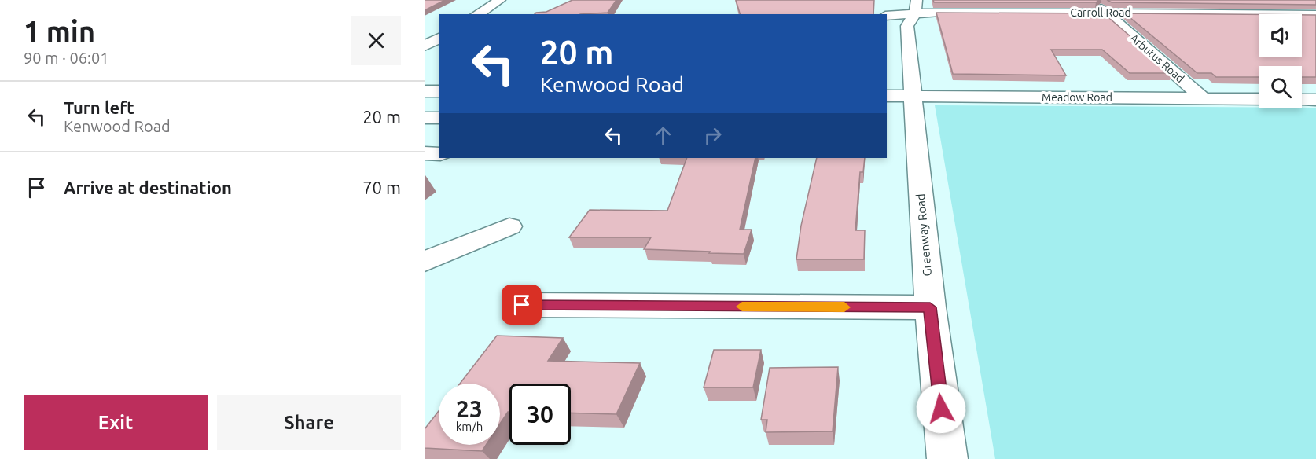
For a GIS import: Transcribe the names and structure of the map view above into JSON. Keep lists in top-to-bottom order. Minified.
{"streets":{"street":["Carroll Road","Arbutus Road","Meadow Road","Greenway Road"]},"crossings":[["Carroll Road","Arbutus Road"],["Carroll Road","Greenway Road"],["Arbutus Road","Meadow Road"],["Meadow Road","Greenway Road"]],"page":{"heading":["1 min","90 m · 06:01"],"turn":["20 m","Kenwood Road"],"list":[{"name":"Turn left","note":"Kenwood Road","value":"20 m"},{"name":"Arrive at destination","value":"70 m"}],"speed":"23 km/h","limit":"30","buttons":["Exit","Share"]}}
